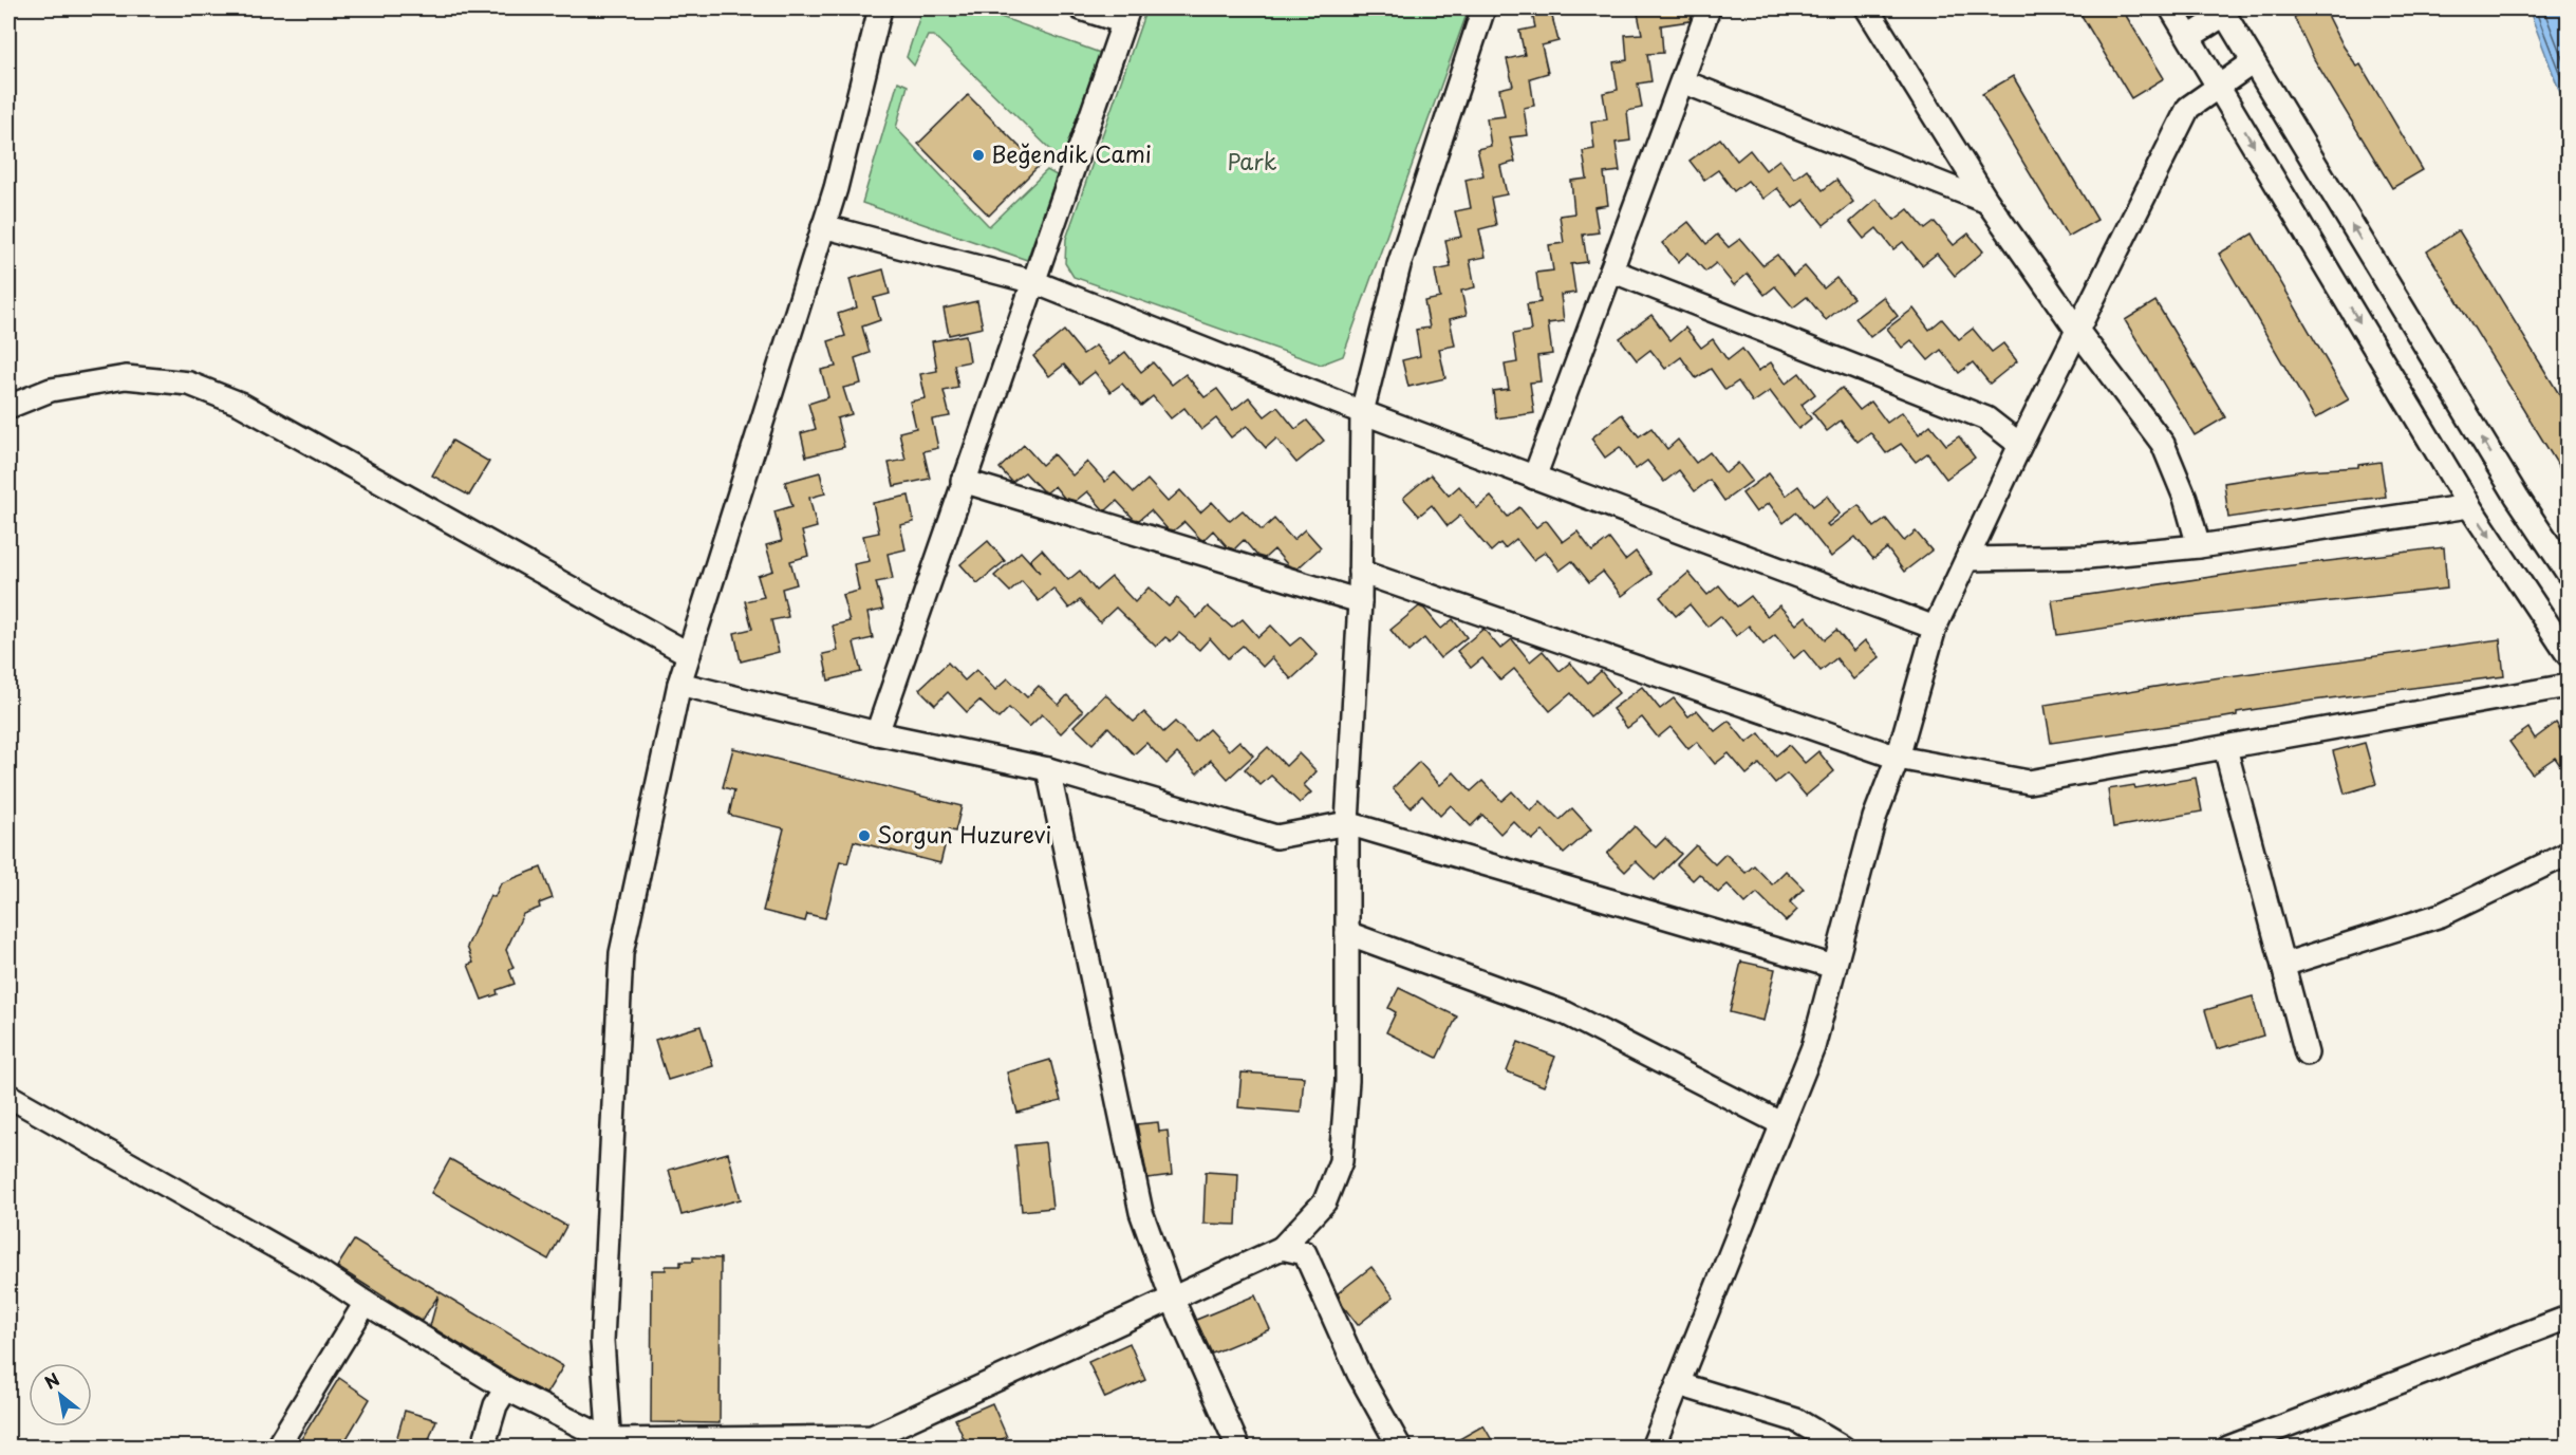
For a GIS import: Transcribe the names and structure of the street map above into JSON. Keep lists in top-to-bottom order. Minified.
{"parks":["Park"],"places":["Beğendik Cami","Sorgun Huzurevi"],"north":"top left"}
